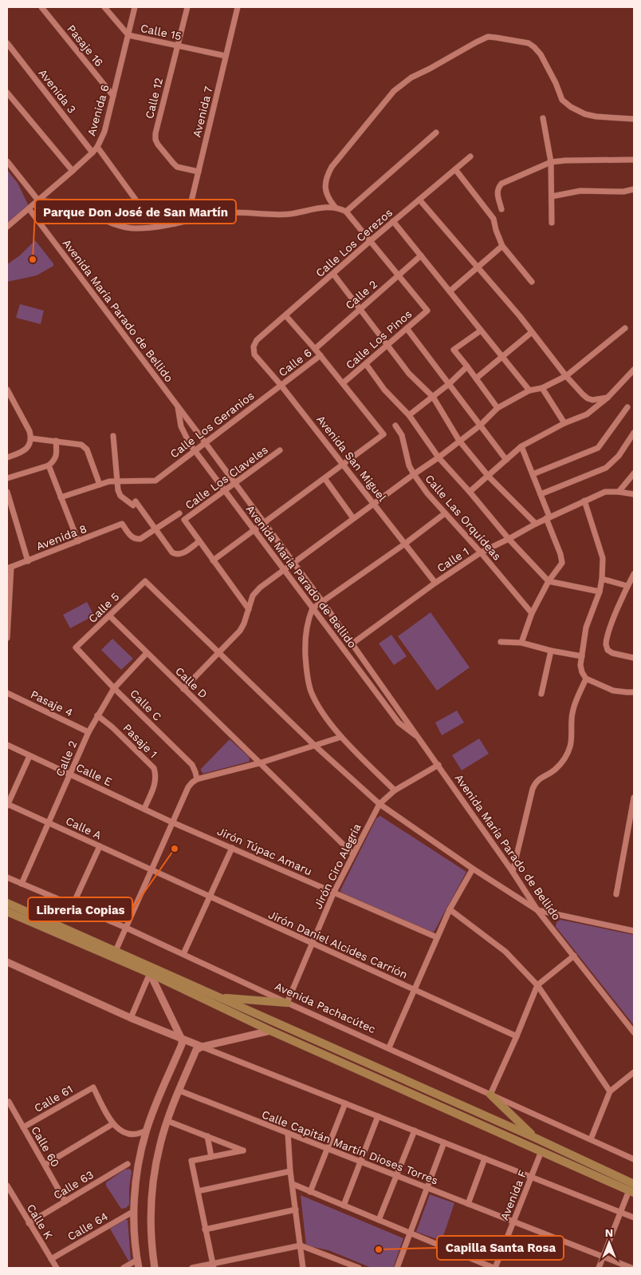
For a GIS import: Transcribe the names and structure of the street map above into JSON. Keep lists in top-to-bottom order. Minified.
{"streets":{"street":["Calle 15","Pasaje 16","Avenida 3","Calle 12","Avenida 6","Avenida 7","Calle Los Cerezos","Calle 2","Avenida María Parado de Bellido","Calle Los Pinos","Calle 6","Calle Los Geranios","Avenida San Miguel","Calle Los Claveles","Calle Las Orquídeas","Avenida 8","Calle 1","Calle 5","Calle D","Pasaje 4","Calle C","Pasaje 1","Calle E","Calle A","Jirón Túpac Amaru","Jirón Ciro Alegría","Jirón Daniel Alcides Carrión","Avenida Pachacútec","Calle 61","Calle 60","Calle Capitán Martín Dioses Torres","Calle 63","Avenida F","Calle K","Calle 64"]},"crossings":[["Calle 15","Calle 12"],["Calle 15","Avenida 6"],["Calle 15","Avenida 7"],["Pasaje 16","Avenida 6"],["Avenida 3","Avenida 6"],["Calle 12","Avenida 7"],["Avenida 6","Avenida María Parado de Bellido"],["Calle Los Cerezos","Avenida San Miguel"],["Calle 2","Calle Los Pinos"],["Calle 2","Calle D"],["Calle 2","Pasaje 4"],["Calle 2","Calle C"],["Calle 2","Pasaje 1"],["Calle 2","Calle E"],["Calle 2","Calle A"],["Calle 2","Avenida Pachacútec"],["Avenida María Parado de Bellido","Calle Los Geranios"],["Avenida María Parado de Bellido","Calle Los Claveles"],["Avenida María Parado de Bellido","Calle 1"],["Avenida María Parado de Bellido","Jirón Ciro Alegría"],["Calle 6","Calle Los Geranios"],["Calle 6","Avenida San Miguel"],["Calle Los Geranios","Avenida San Miguel"],["Avenida San Miguel","Calle 1"],["Calle Las Orquídeas","Calle 1"],["Calle 5","Calle D"],["Calle 5","Calle C"],["Calle D","Jirón Ciro Alegría"],["Pasaje 1","Calle E"],["Calle E","Jirón Túpac Amaru"],["Calle A","Jirón Daniel Alcides Carrión"],["Jirón Túpac Amaru","Jirón Ciro Alegría"],["Jirón Ciro Alegría","Jirón Daniel Alcides Carrión"],["Jirón Ciro Alegría","Avenida Pachacútec"],["Calle 61","Calle 60"],["Calle 60","Calle 63"],["Calle Capitán Martín Dioses Torres","Avenida F"],["Calle 63","Calle K"],["Calle K","Calle 64"]],"places":["Parque Don José de San Martín","Libreria Copias","Capilla Santa Rosa"],"north":"top"}
